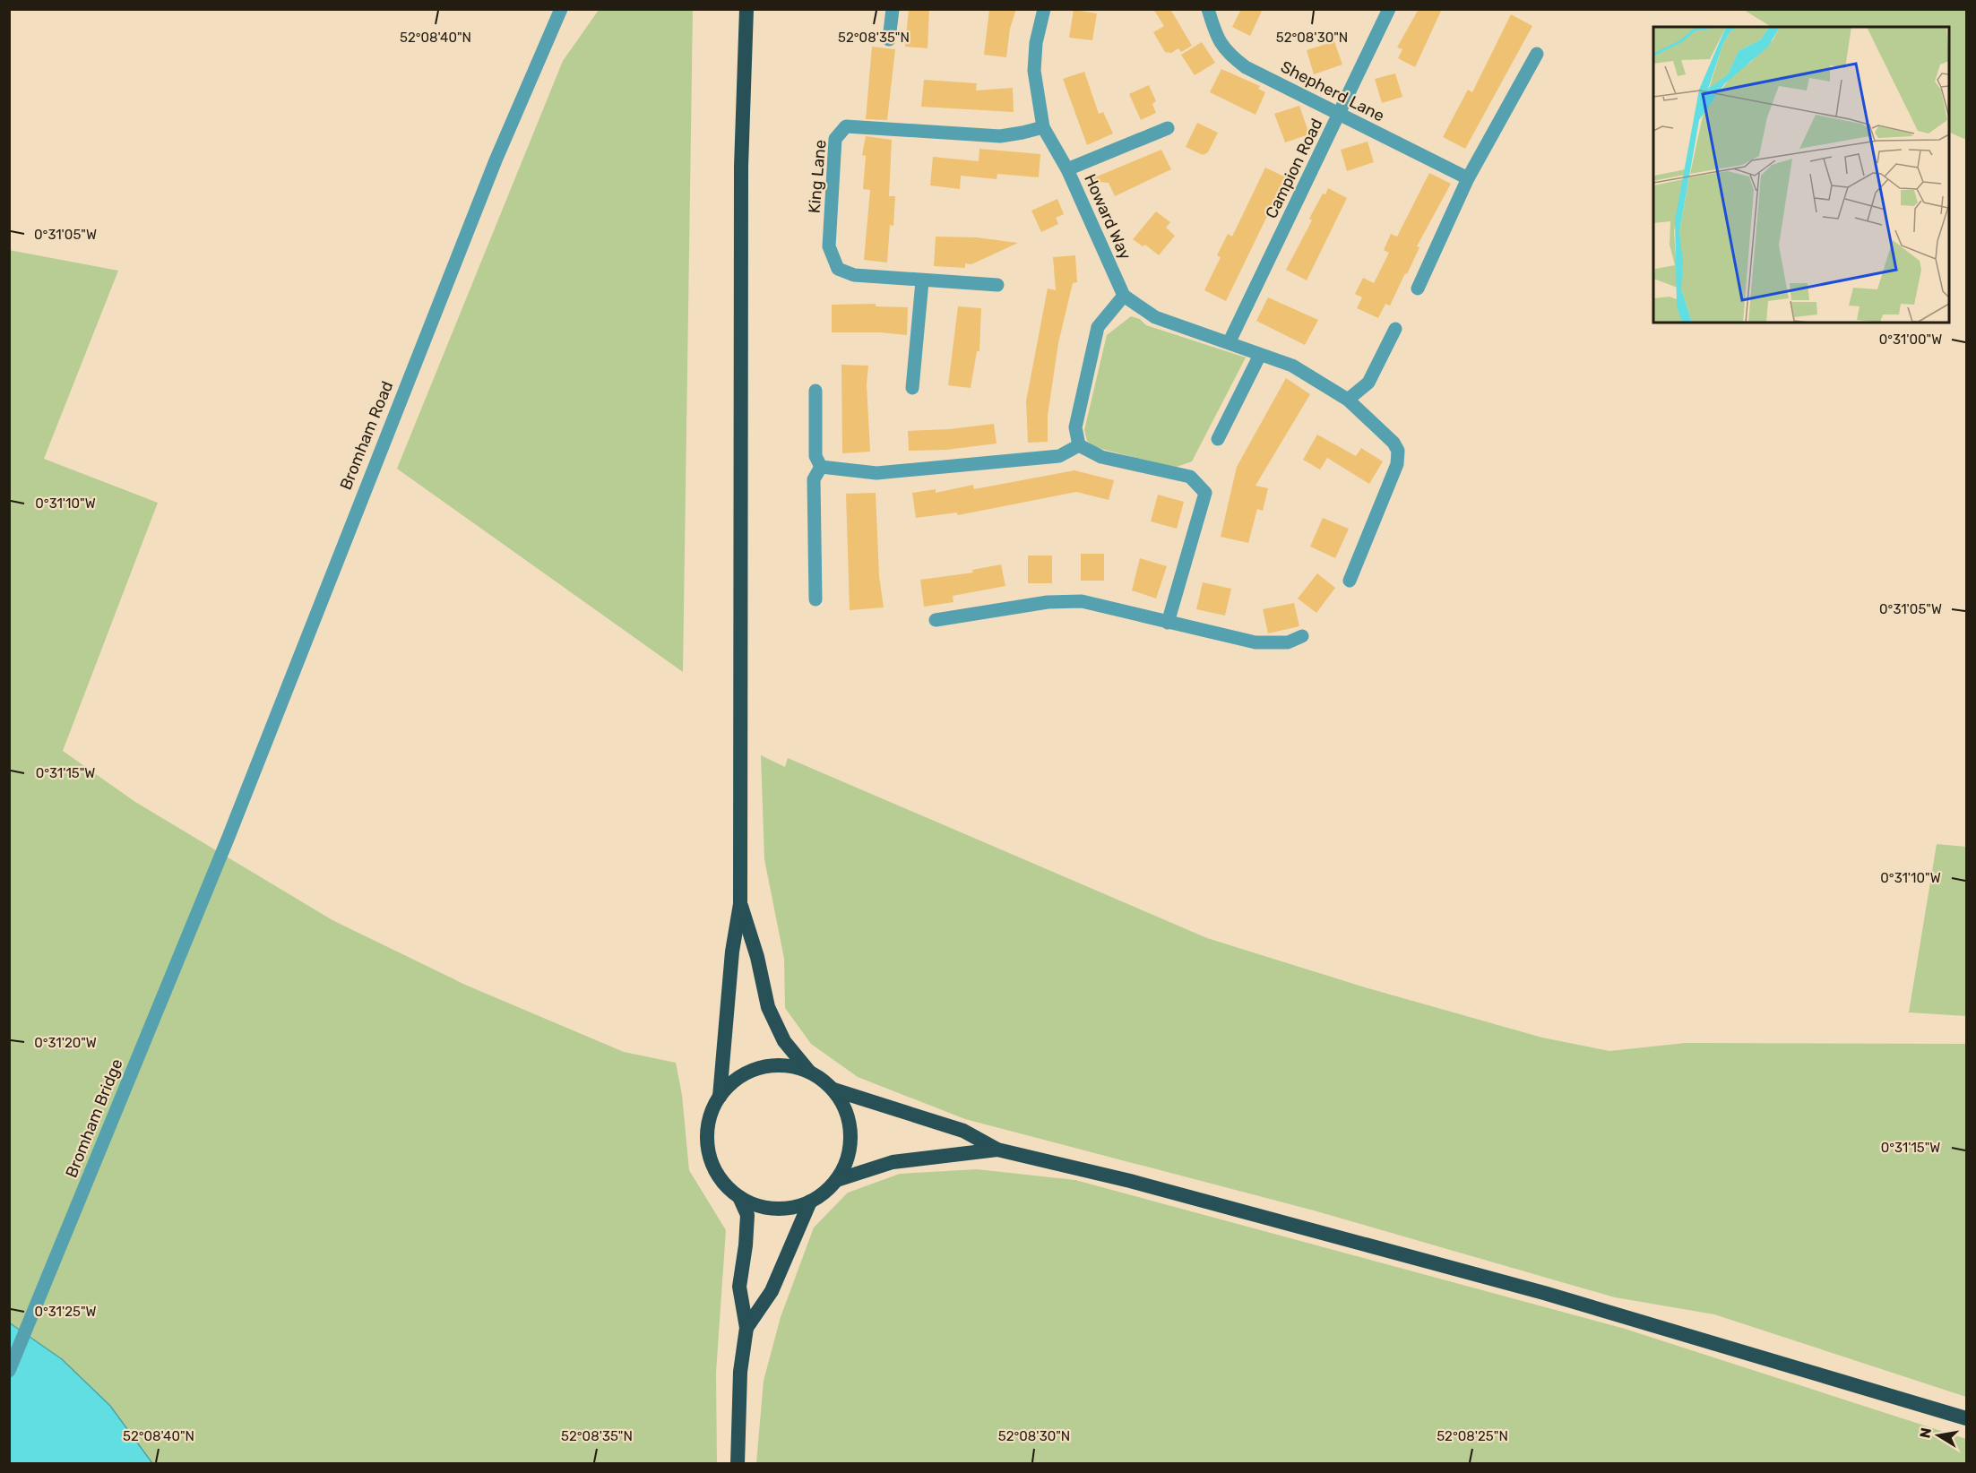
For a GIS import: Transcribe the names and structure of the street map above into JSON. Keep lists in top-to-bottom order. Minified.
{"streets":{"street":["Shepherd Lane","Campion Road","King Lane","Howard Way","Bromham Road","Bromham Bridge"]},"crossings":[["Shepherd Lane","Campion Road"],["King Lane","Howard Way"],["Bromham Road","Bromham Bridge"]],"north":"left","coordinates":["52°08'40\"N","52°08'35\"N","52°08'30\"N","0°31'05\"W","0°31'00\"W","0°31'10\"W","0°31'15\"W","0°31'20\"W","0°31'25\"W","52°08'25\"N"]}
